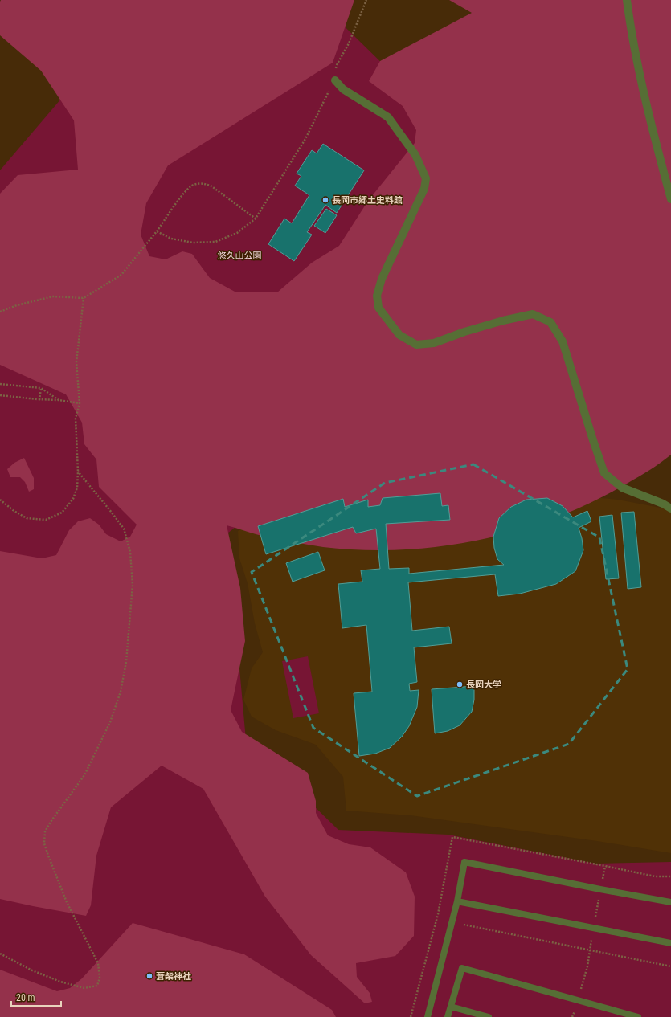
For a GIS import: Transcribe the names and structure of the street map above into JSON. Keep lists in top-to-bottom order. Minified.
{"parks":["悠久山公園"],"places":["長岡市郷土史料館","長岡大学","蒼柴神社"],"scale_bar":"20 m"}
